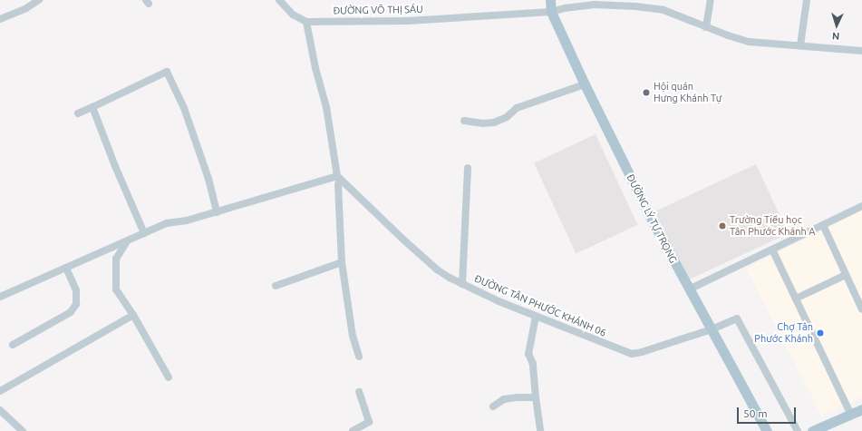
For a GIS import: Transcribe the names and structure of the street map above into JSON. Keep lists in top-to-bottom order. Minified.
{"streets":{"main road":["ĐƯỜNG LÝ TỰ TRỌNG"],"street":["ĐƯỜNG VÕ THỊ SÁU","ĐƯỜNG TÂN PHƯỚC KHÁNH 06"]},"crossings":[["ĐƯỜNG VÕ THỊ SÁU","ĐƯỜNG LÝ TỰ TRỌNG"],["ĐƯỜNG LÝ TỰ TRỌNG","ĐƯỜNG TÂN PHƯỚC KHÁNH 06"]],"places":["Hội quán Hưng Khánh Tự","Trường Tiểu học Tân Phước Khánh A","Chợ Tân Phước Khánh"],"scale_bar":"50 m","north":"bottom"}
